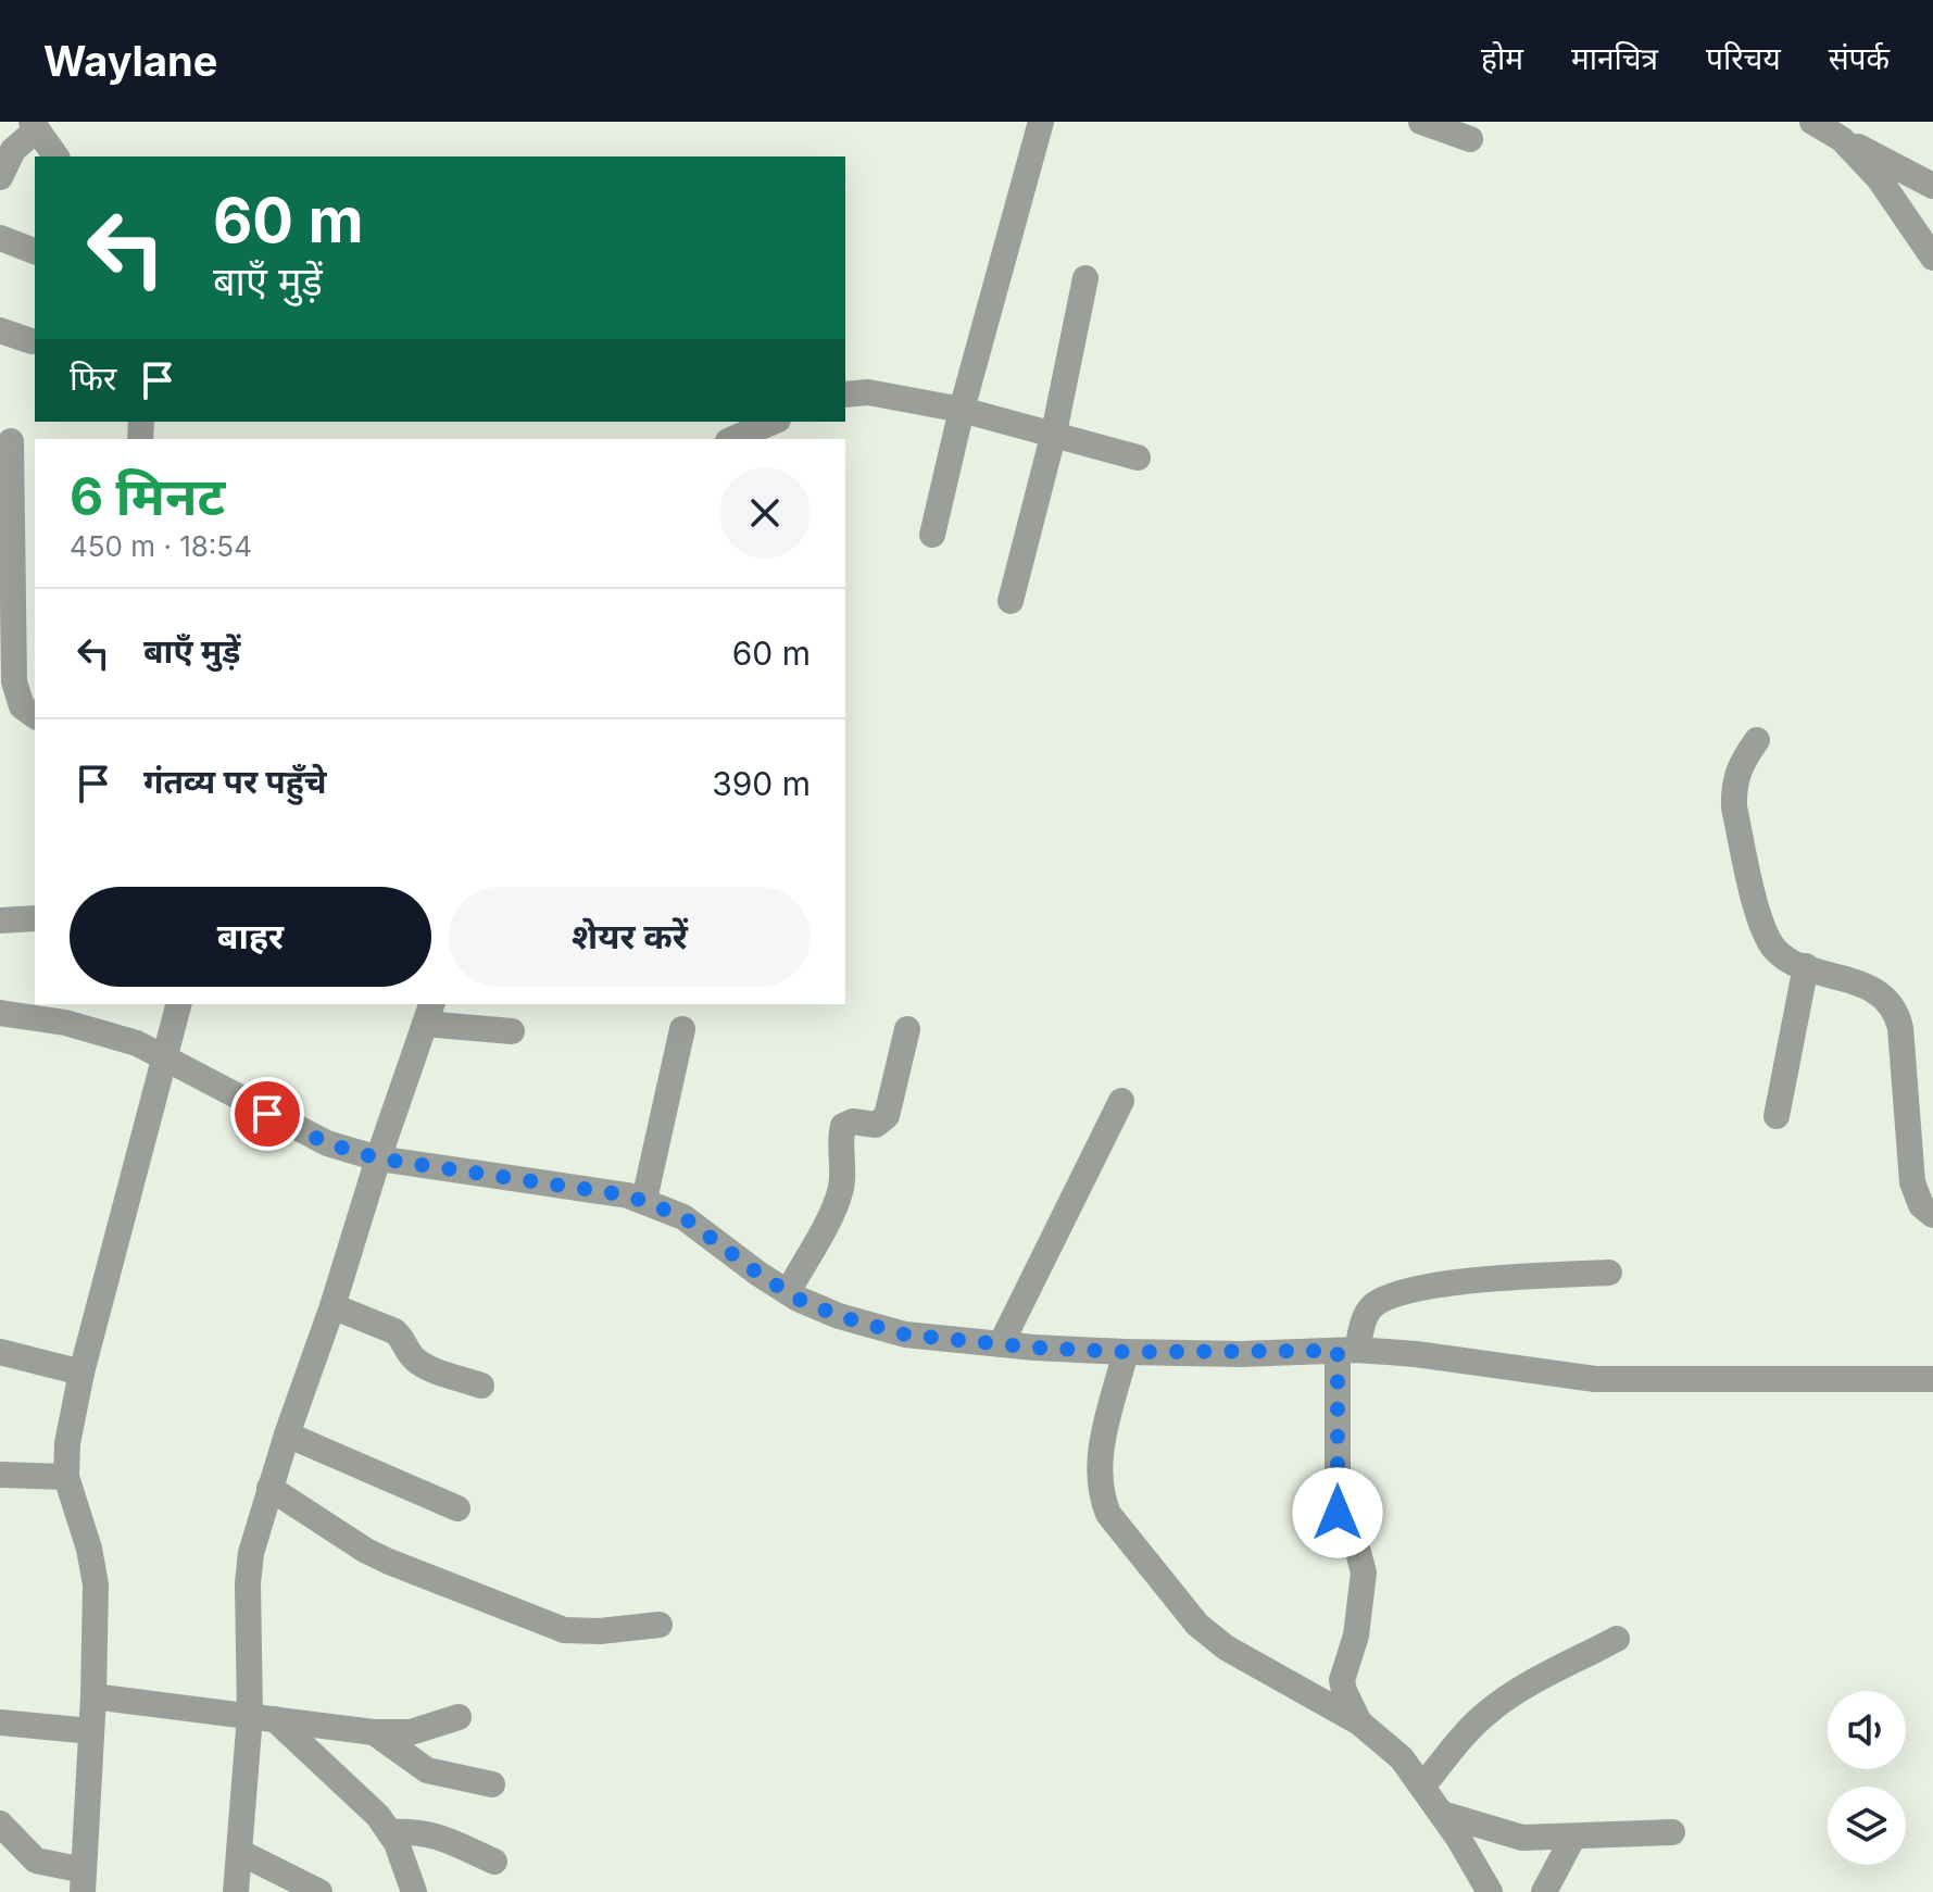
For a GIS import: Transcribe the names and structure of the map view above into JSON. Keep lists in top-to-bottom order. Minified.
{"page":{"header":"Waylane","nav":["होम","मानचित्र","परिचय","संपर्क"],"turn":["60 m","बाएँ मुड़ें"],"then":"फिर","heading":["6 मिनट","450 m · 18:54"],"list":[{"name":"बाएँ मुड़ें","value":"60 m"},{"name":"गंतव्य पर पहुँचे","value":"390 m"}],"buttons":["बाहर","शेयर करें"]}}
